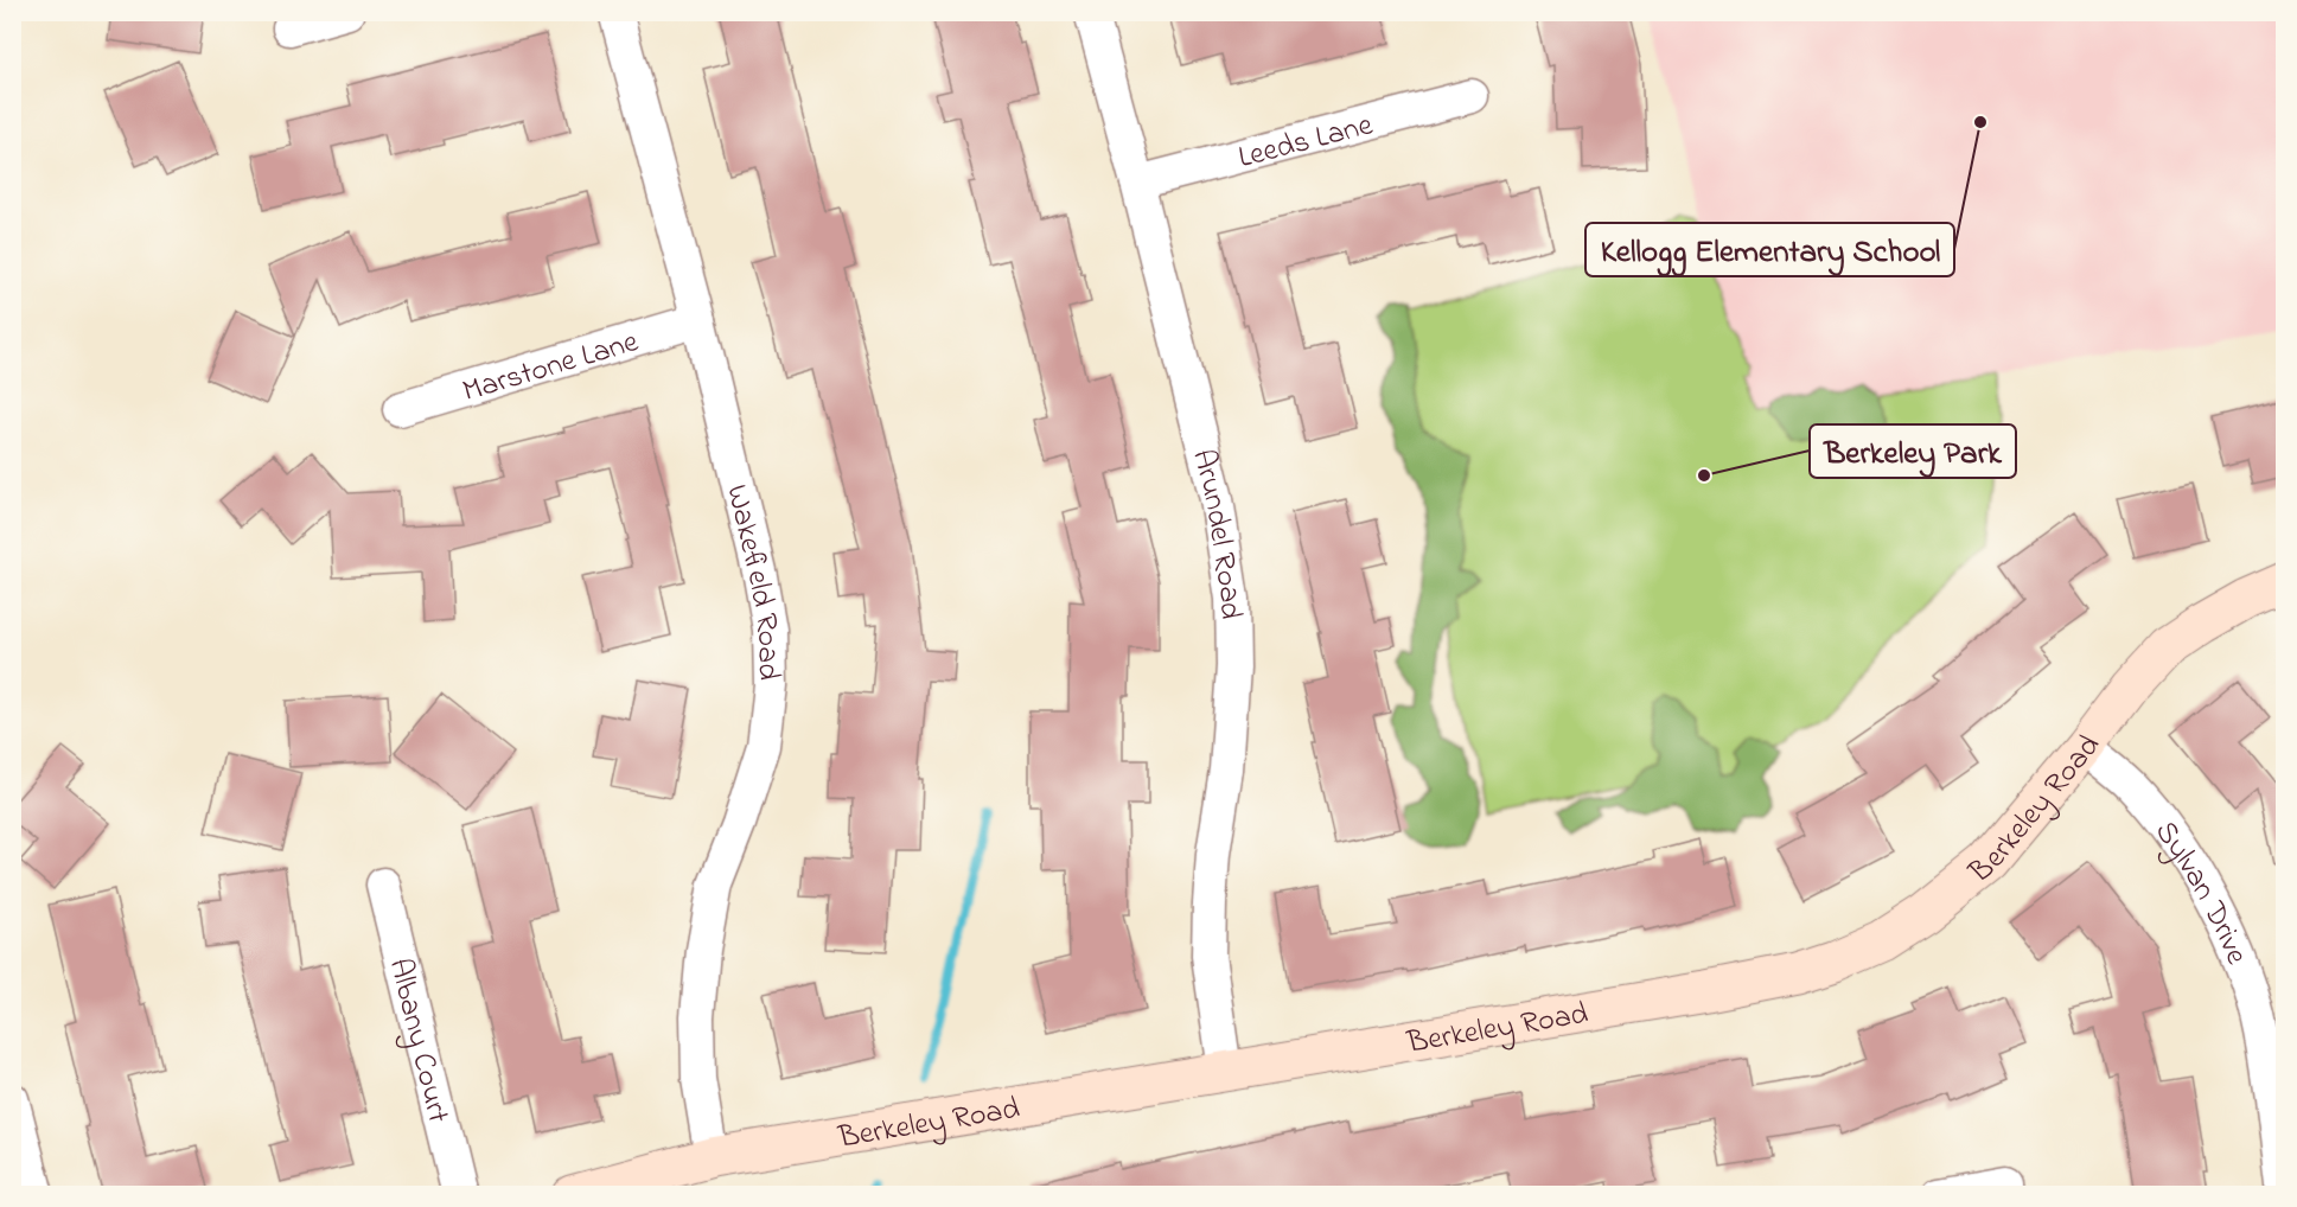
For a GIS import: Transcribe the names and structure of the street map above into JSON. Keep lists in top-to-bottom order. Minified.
{"streets":{"street":["Leeds Lane","Marstone Lane","Arundel Road","Wakefield Road","Berkeley Road","Sylvan Drive","Albany Court"]},"crossings":[["Leeds Lane","Arundel Road"],["Marstone Lane","Wakefield Road"],["Arundel Road","Berkeley Road"],["Wakefield Road","Berkeley Road"],["Berkeley Road","Sylvan Drive"]],"places":["Kellogg Elementary School","Berkeley Park"]}
